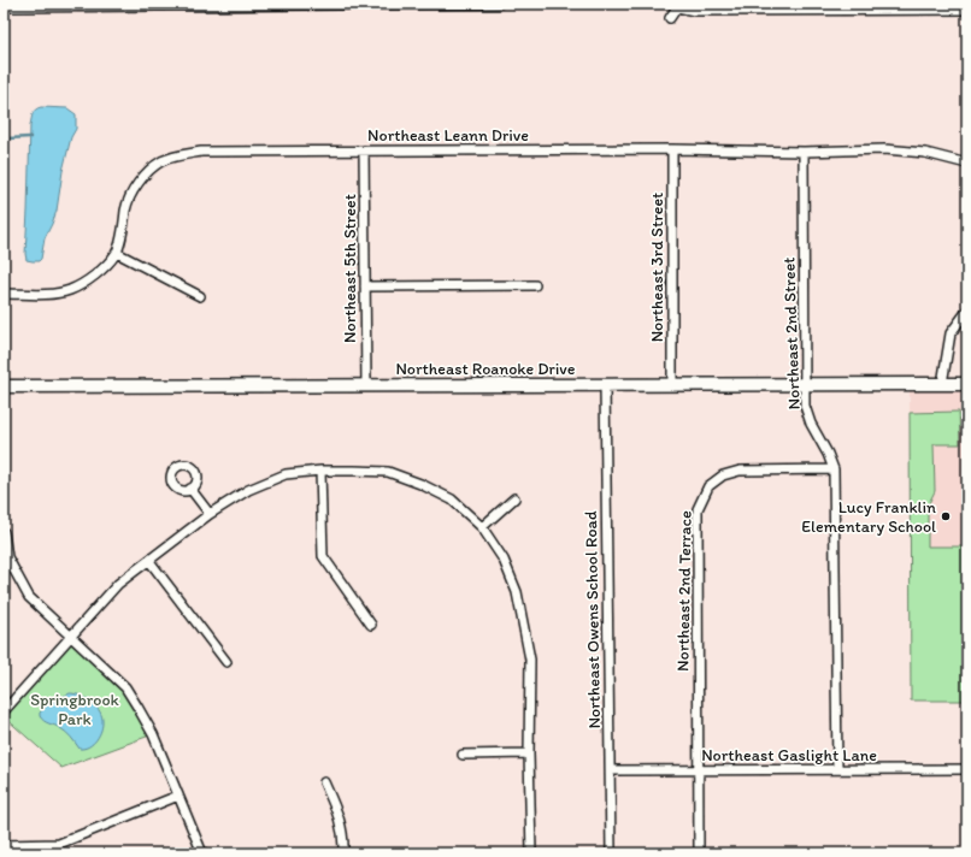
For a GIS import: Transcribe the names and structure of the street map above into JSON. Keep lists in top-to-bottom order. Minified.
{"streets":{"street":["Northeast Leann Drive","Northeast 3rd Street","Northeast 5th Street","Northeast 2nd Street","Northeast Roanoke Drive","Northeast 2nd Terrace","Northeast Owens School Road","Northeast Gaslight Lane"]},"crossings":[["Northeast Leann Drive","Northeast 3rd Street"],["Northeast Leann Drive","Northeast 5th Street"],["Northeast Leann Drive","Northeast 2nd Street"],["Northeast 3rd Street","Northeast Roanoke Drive"],["Northeast 5th Street","Northeast Roanoke Drive"],["Northeast 2nd Street","Northeast Roanoke Drive"],["Northeast 2nd Street","Northeast 2nd Terrace"],["Northeast 2nd Street","Northeast Gaslight Lane"],["Northeast Roanoke Drive","Northeast Owens School Road"],["Northeast 2nd Terrace","Northeast Gaslight Lane"],["Northeast Owens School Road","Northeast Gaslight Lane"]],"parks":["Springbrook Park"],"places":["Lucy Franklin Elementary School"]}
